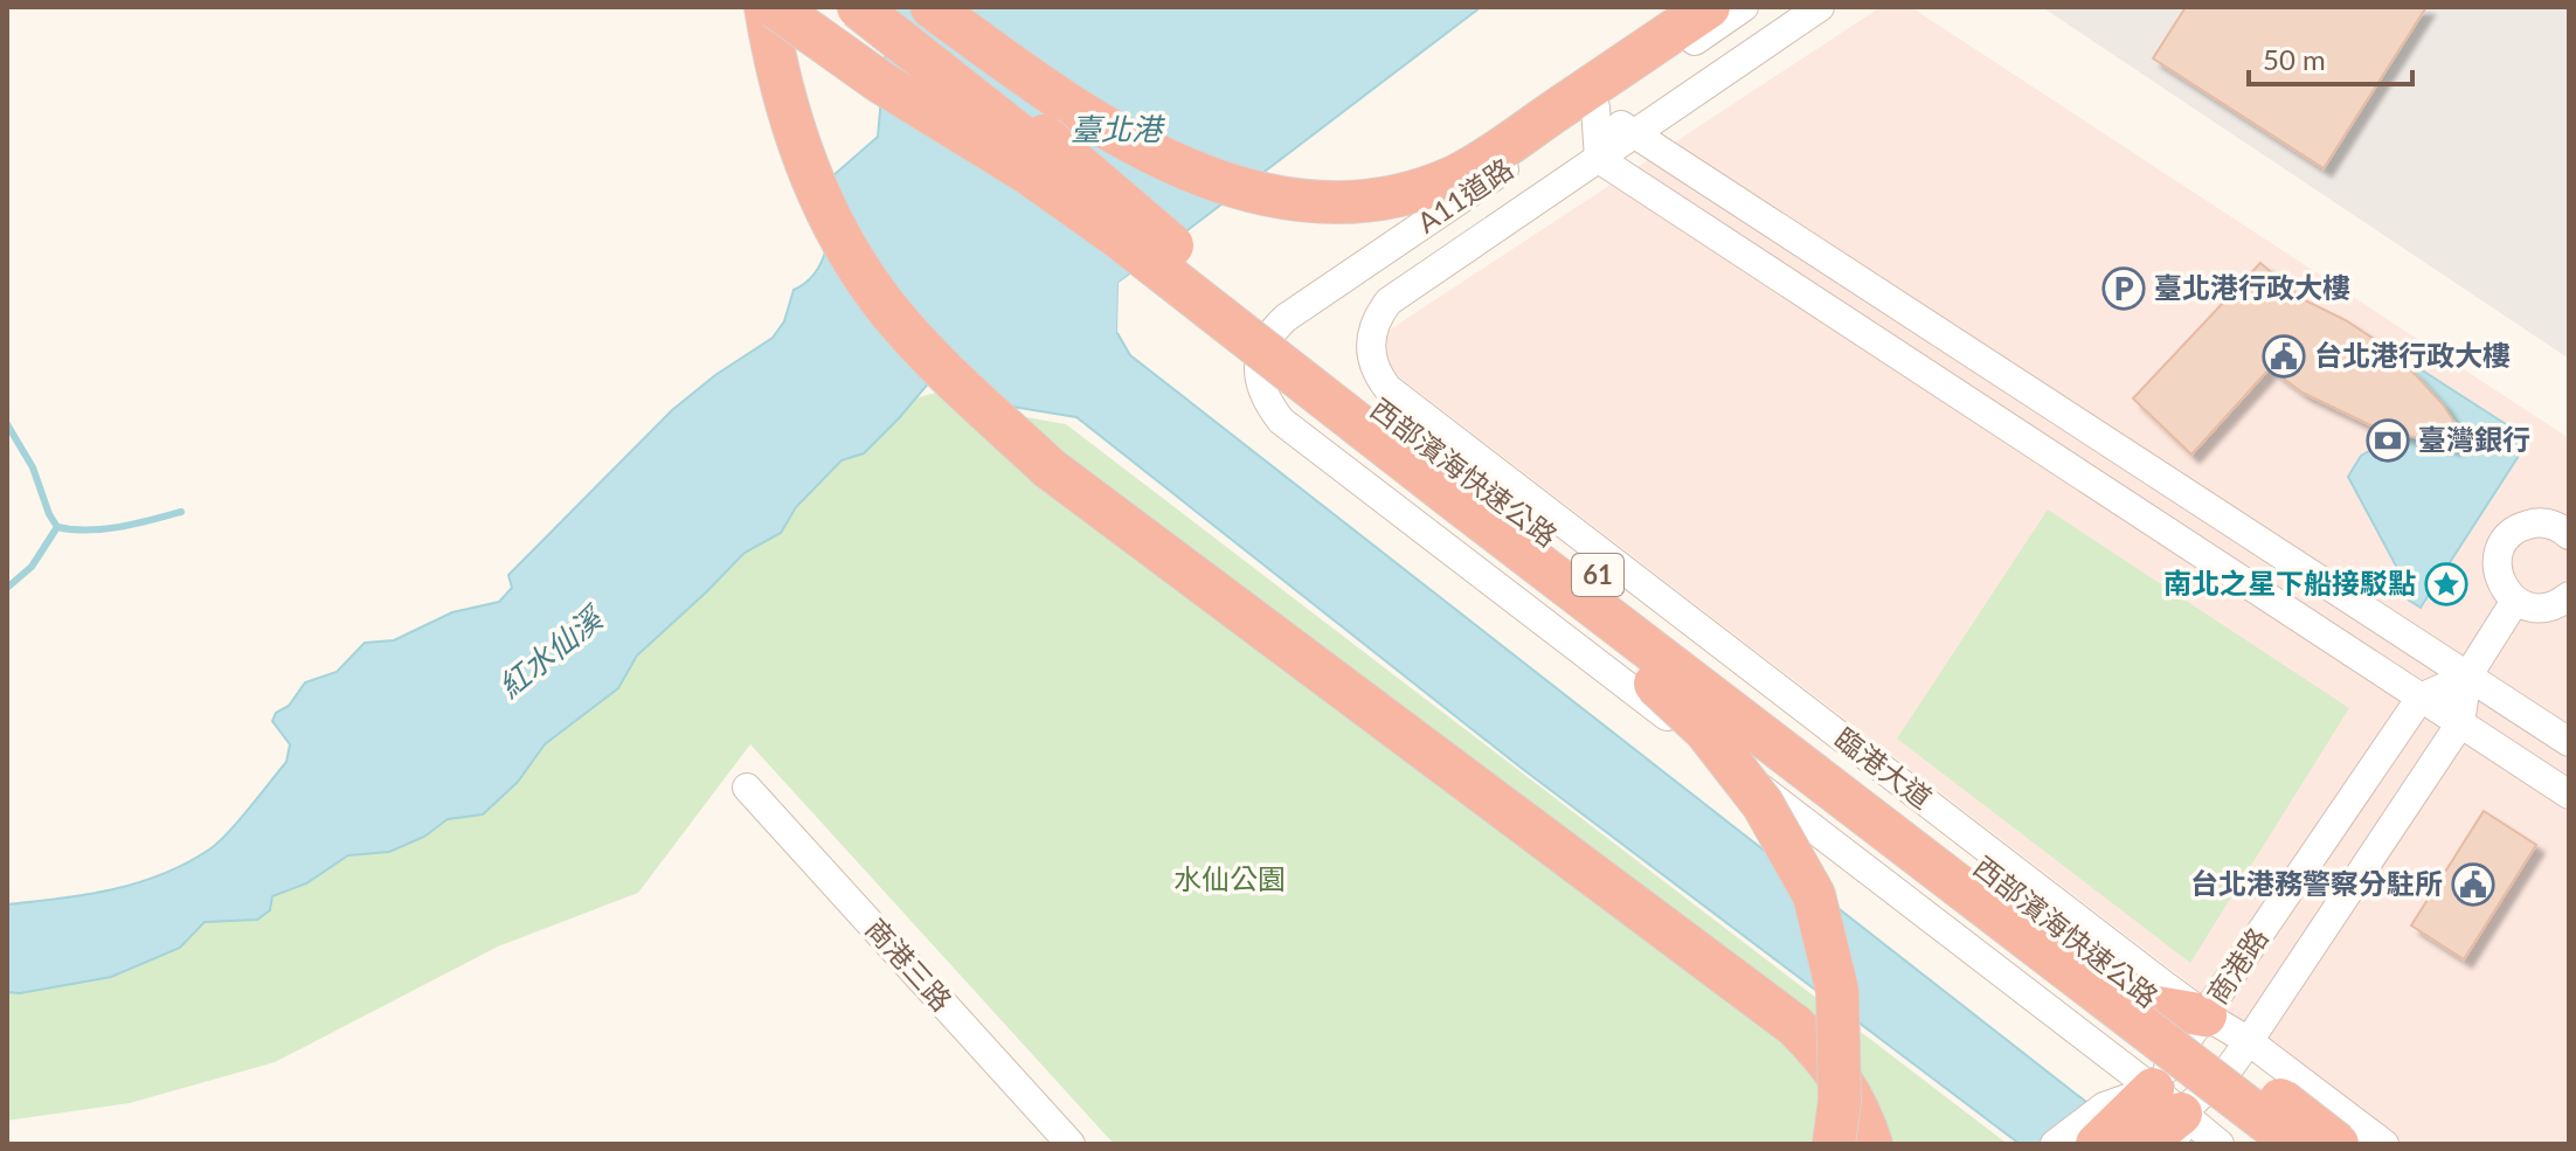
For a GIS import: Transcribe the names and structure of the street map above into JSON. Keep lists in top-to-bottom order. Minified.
{"streets":{"highway":["西部濱海快速公路","61"],"street":["A11道路","臨港大道","商港三路","商港路"]},"crossings":[["A11道路","臨港大道"],["A11道路","商港路"],["臨港大道","商港路"]],"water":["臺北港","紅水仙溪"],"parks":["水仙公園"],"places":{"parking":["臺北港行政大樓"],"public building":["台北港行政大樓","台北港務警察分駐所"],"bank":["臺灣銀行"],"place":["南北之星下船接駁點"]},"scale_bar":"50 m"}
